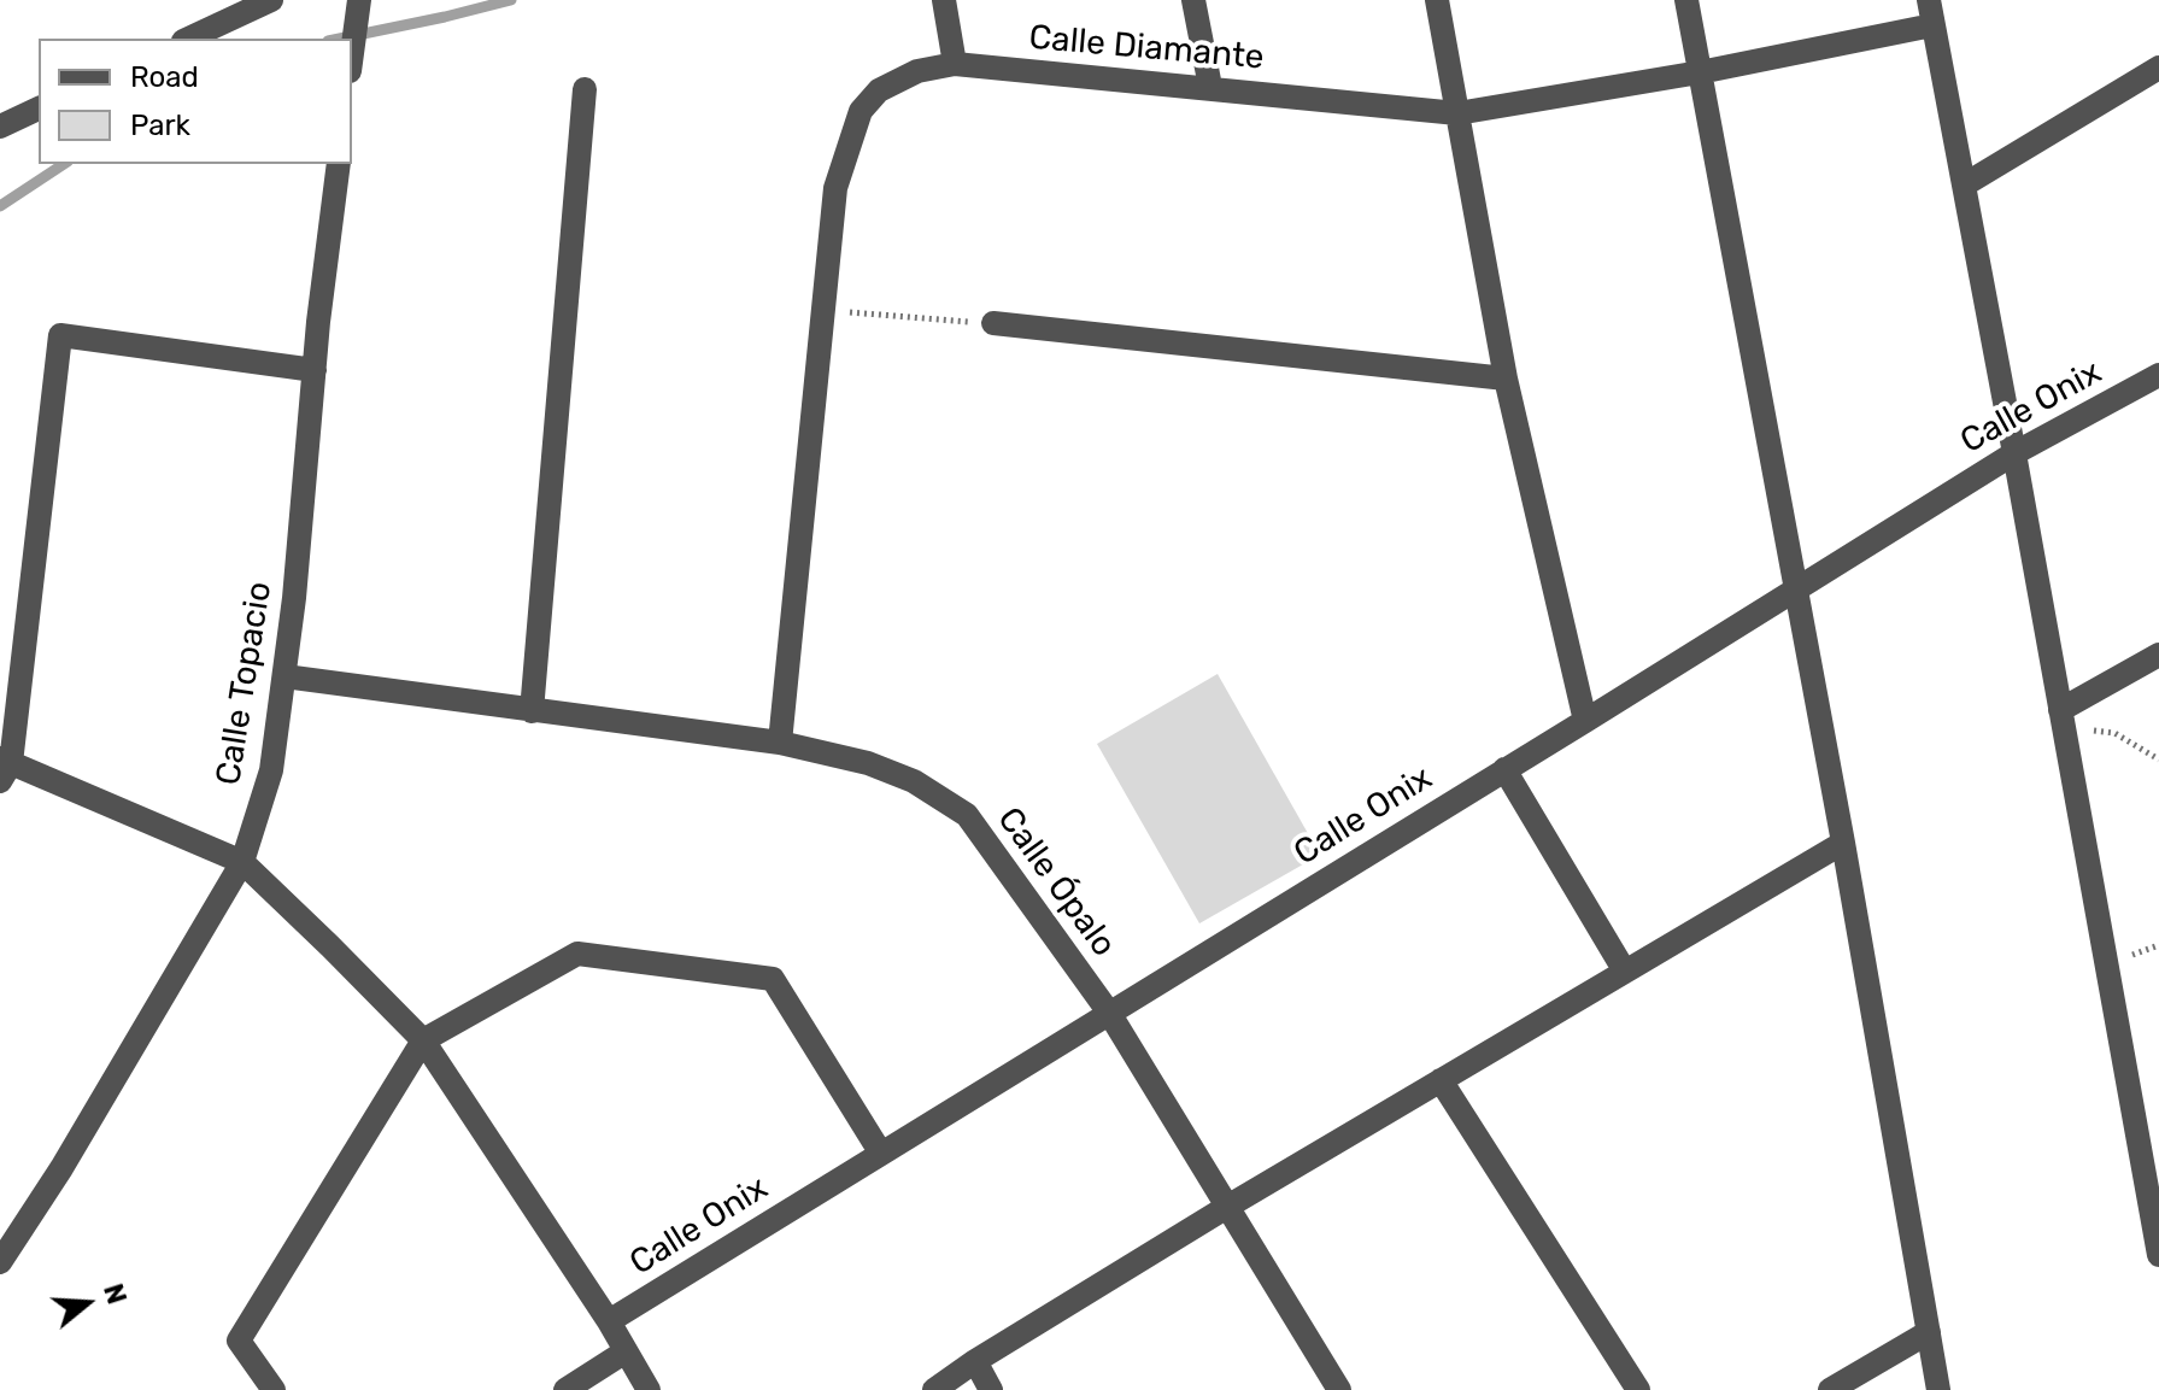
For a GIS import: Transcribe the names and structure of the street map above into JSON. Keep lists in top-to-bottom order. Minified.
{"streets":{"street":["Calle Diamante","Calle Onix","Calle Topacio","Calle Ópalo"]},"crossings":[["Calle Diamante","Calle Ópalo"],["Calle Onix","Calle Ópalo"],["Calle Topacio","Calle Ópalo"]],"legend":["Road","Park"],"north":"right"}
